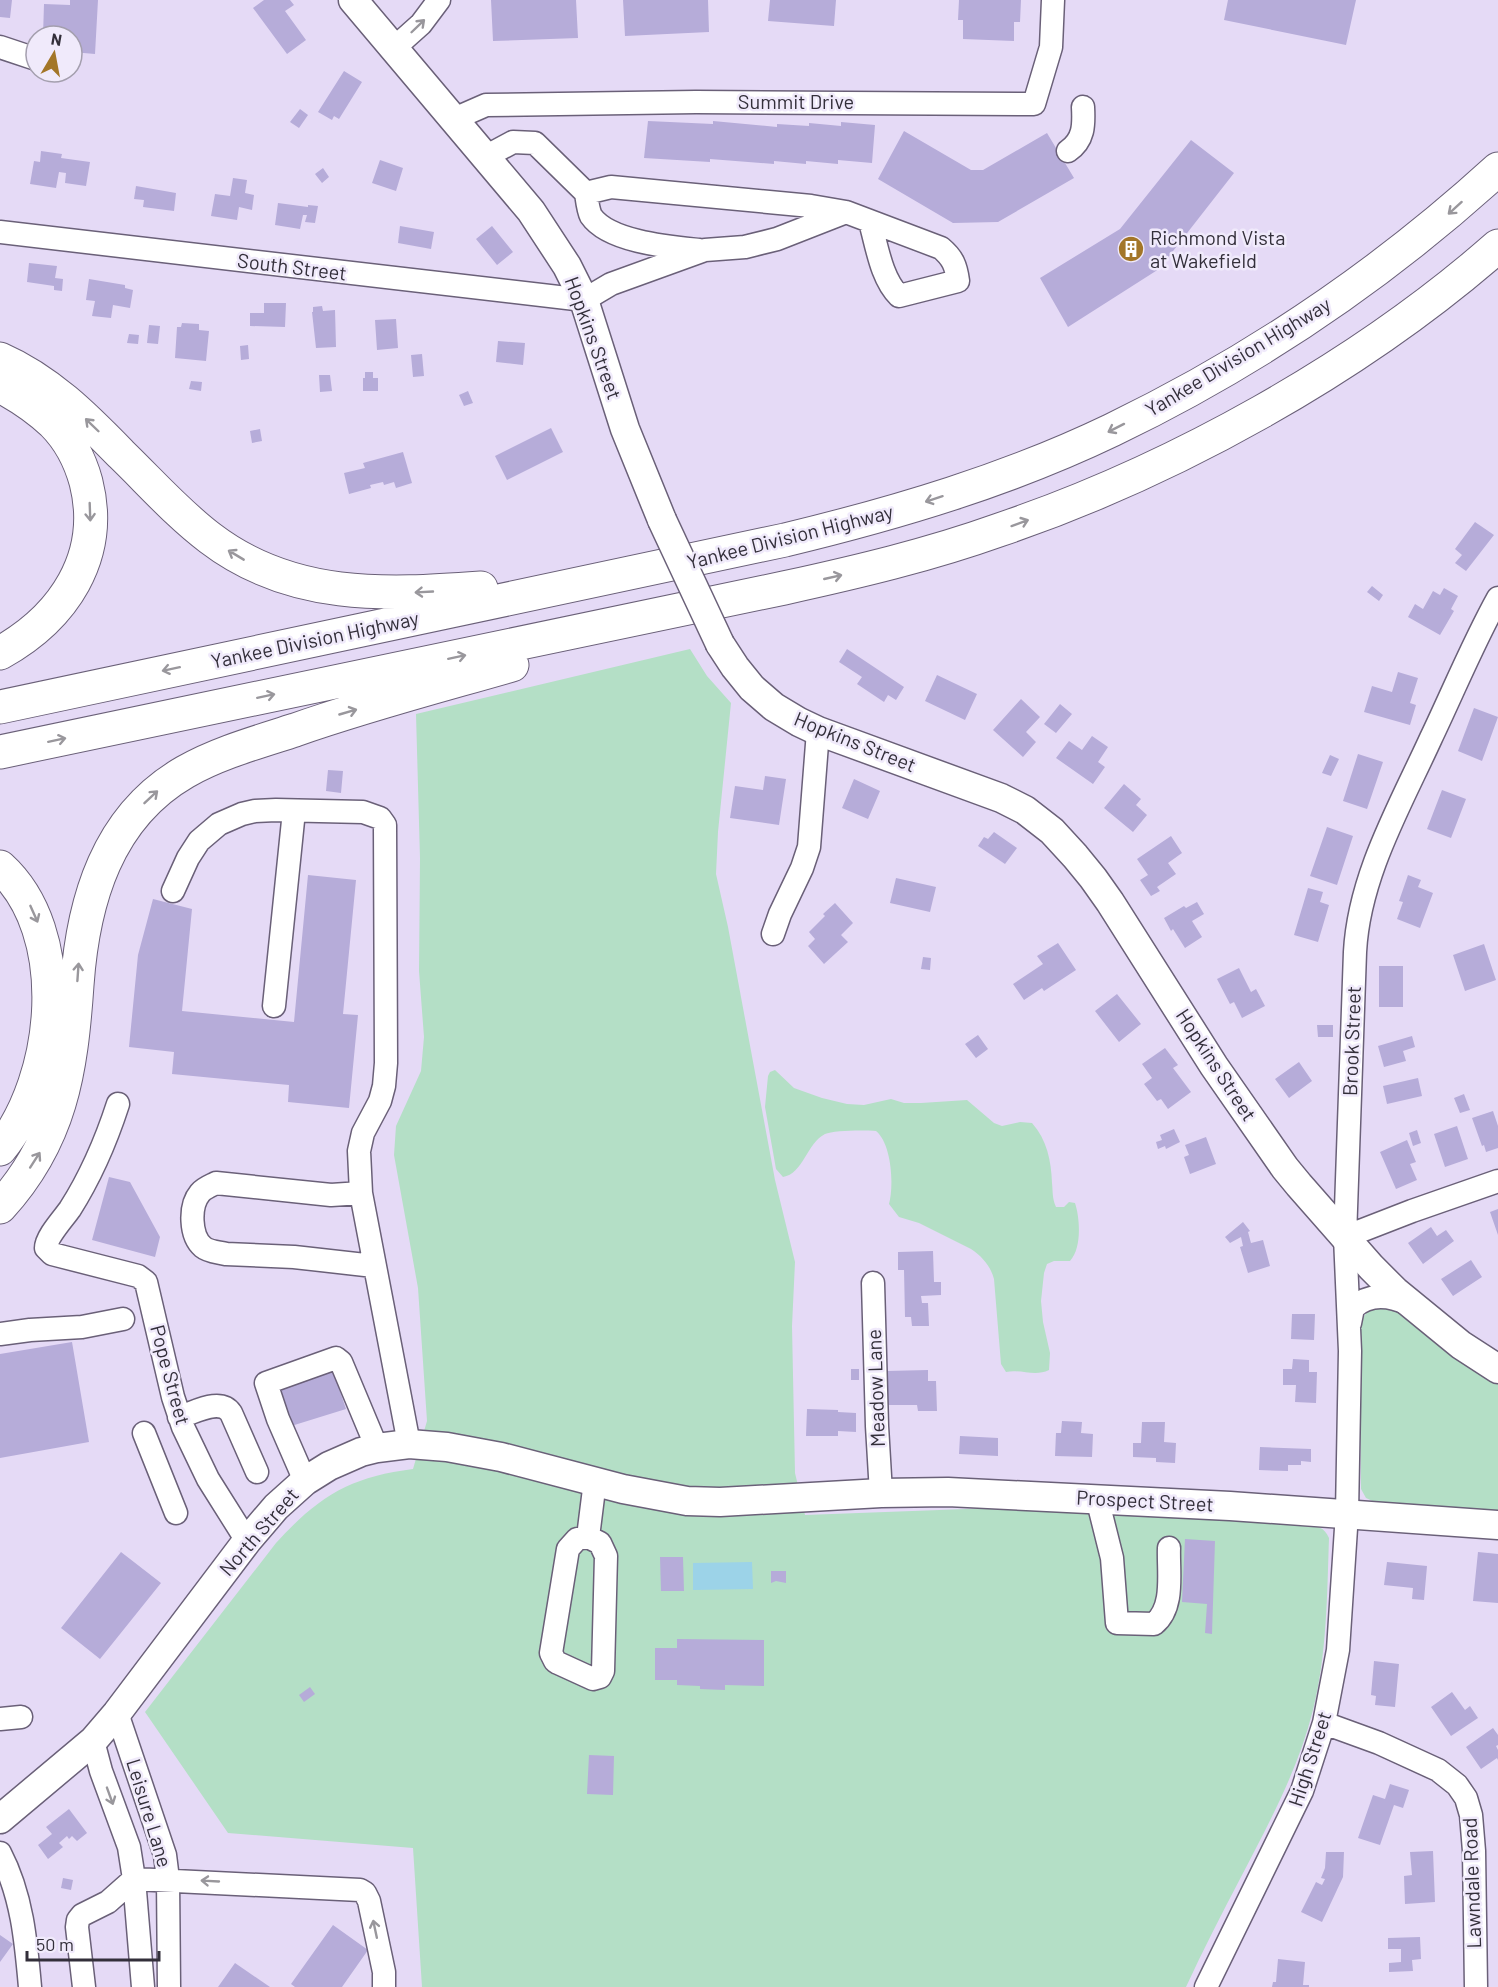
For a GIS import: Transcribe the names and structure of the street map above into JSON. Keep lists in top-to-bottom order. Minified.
{"streets":{"highway":["Yankee Division Highway"],"main road":["Hopkins Street","Prospect Street","North Street"],"street":["Summit Drive","South Street","Brook Street","Pope Street","Meadow Lane","High Street","Leisure Lane","Lawndale Road"]},"crossings":[["Summit Drive","Hopkins Street"],["South Street","Hopkins Street"],["Hopkins Street","Brook Street"],["Brook Street","Prospect Street"],["Brook Street","High Street"],["Pope Street","North Street"],["Meadow Lane","Prospect Street"],["Prospect Street","North Street"],["Prospect Street","High Street"],["North Street","Leisure Lane"],["High Street","Lawndale Road"]],"places":{"building":["Richmond Vista at Wakefield"]},"scale_bar":"50 m","north":"top"}
